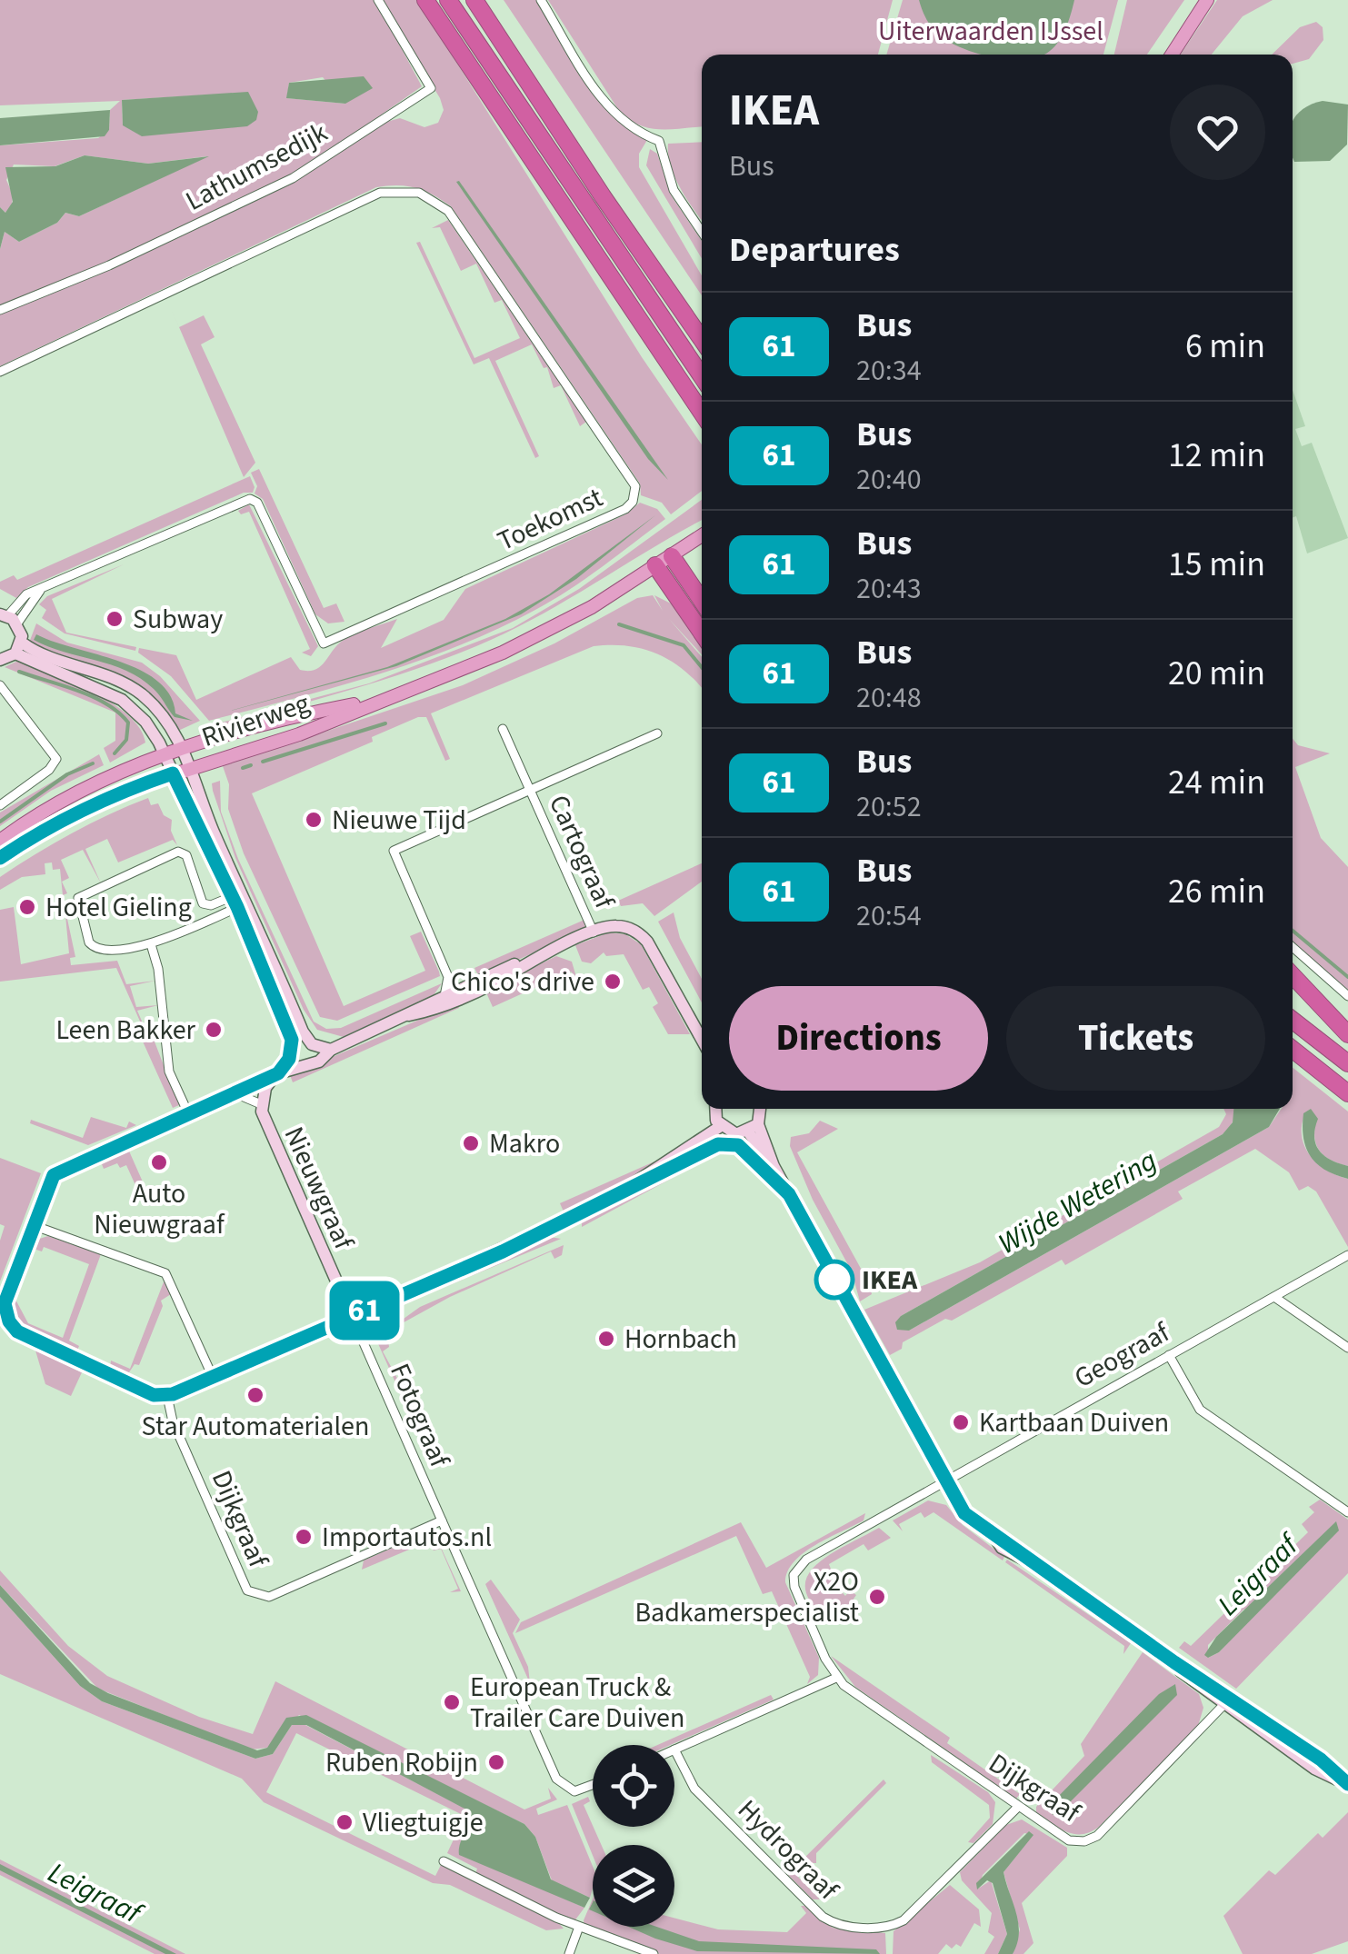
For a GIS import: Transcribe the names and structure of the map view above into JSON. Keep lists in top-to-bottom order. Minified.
{"streets":{"main road":["Rivierweg"],"street":["Lathumsedijk","Toekomst","Cartograaf","Nieuwgraaf","Geograaf","Fotograaf","Dijkgraaf","Hydrograaf"]},"crossings":[["Rivierweg","Nieuwgraaf"],["Nieuwgraaf","Fotograaf"],["Geograaf","Dijkgraaf"],["Fotograaf","Dijkgraaf"],["Dijkgraaf","Hydrograaf"]],"water":["Wijde Wetering","Leigraaf"],"parks":["Uiterwaarden IJssel"],"places":["Subway","Nieuwe Tijd","Hotel Gieling","Chico's drive","Leen Bakker","Makro","Auto Nieuwgraaf","IKEA","Hornbach","Star Automaterialen","Kartbaan Duiven","Importautos.nl","X2O Badkamerspecialist","European Truck & Trailer Care Duiven","Ruben Robijn","Vliegtuigje"],"lines":["bus line 61"],"page":{"on_map":"61","heading":[["IKEA","Bus"],"Departures"],"list":[{"mark":"61","name":"Bus","note":"20:34","value":"6 min"},{"mark":"61","name":"Bus","note":"20:40","value":"12 min"},{"mark":"61","name":"Bus","note":"20:43","value":"15 min"},{"mark":"61","name":"Bus","note":"20:48","value":"20 min"},{"mark":"61","name":"Bus","note":"20:52","value":"24 min"},{"mark":"61","name":"Bus","note":"20:54","value":"26 min"}],"buttons":["Directions","Tickets"]}}
